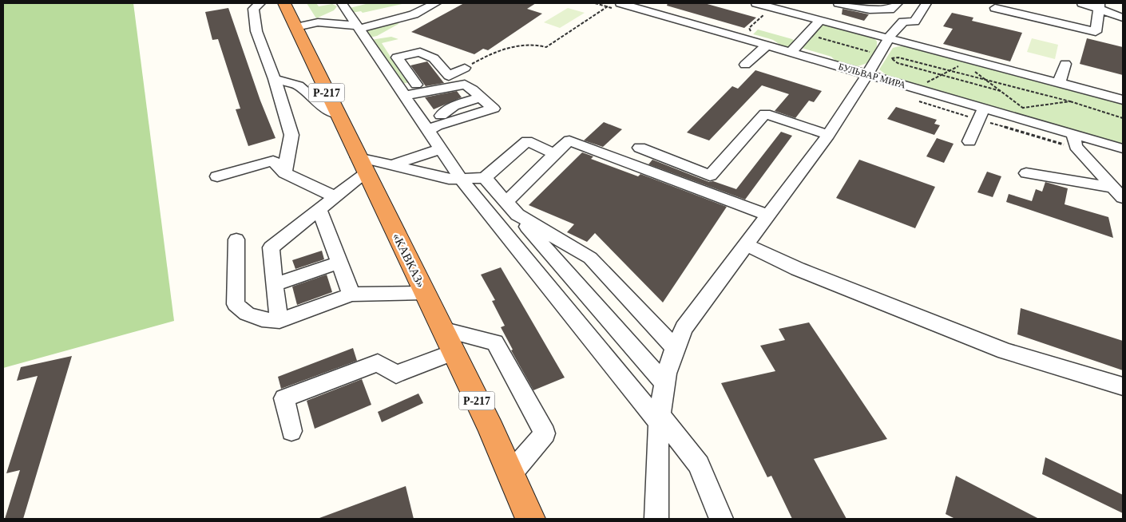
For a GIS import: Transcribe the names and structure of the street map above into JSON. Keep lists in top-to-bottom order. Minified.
{"streets":{"highway":["Р-217","«КАВКАЗ»"],"street":["БУЛЬВАР МИРА"]}}
